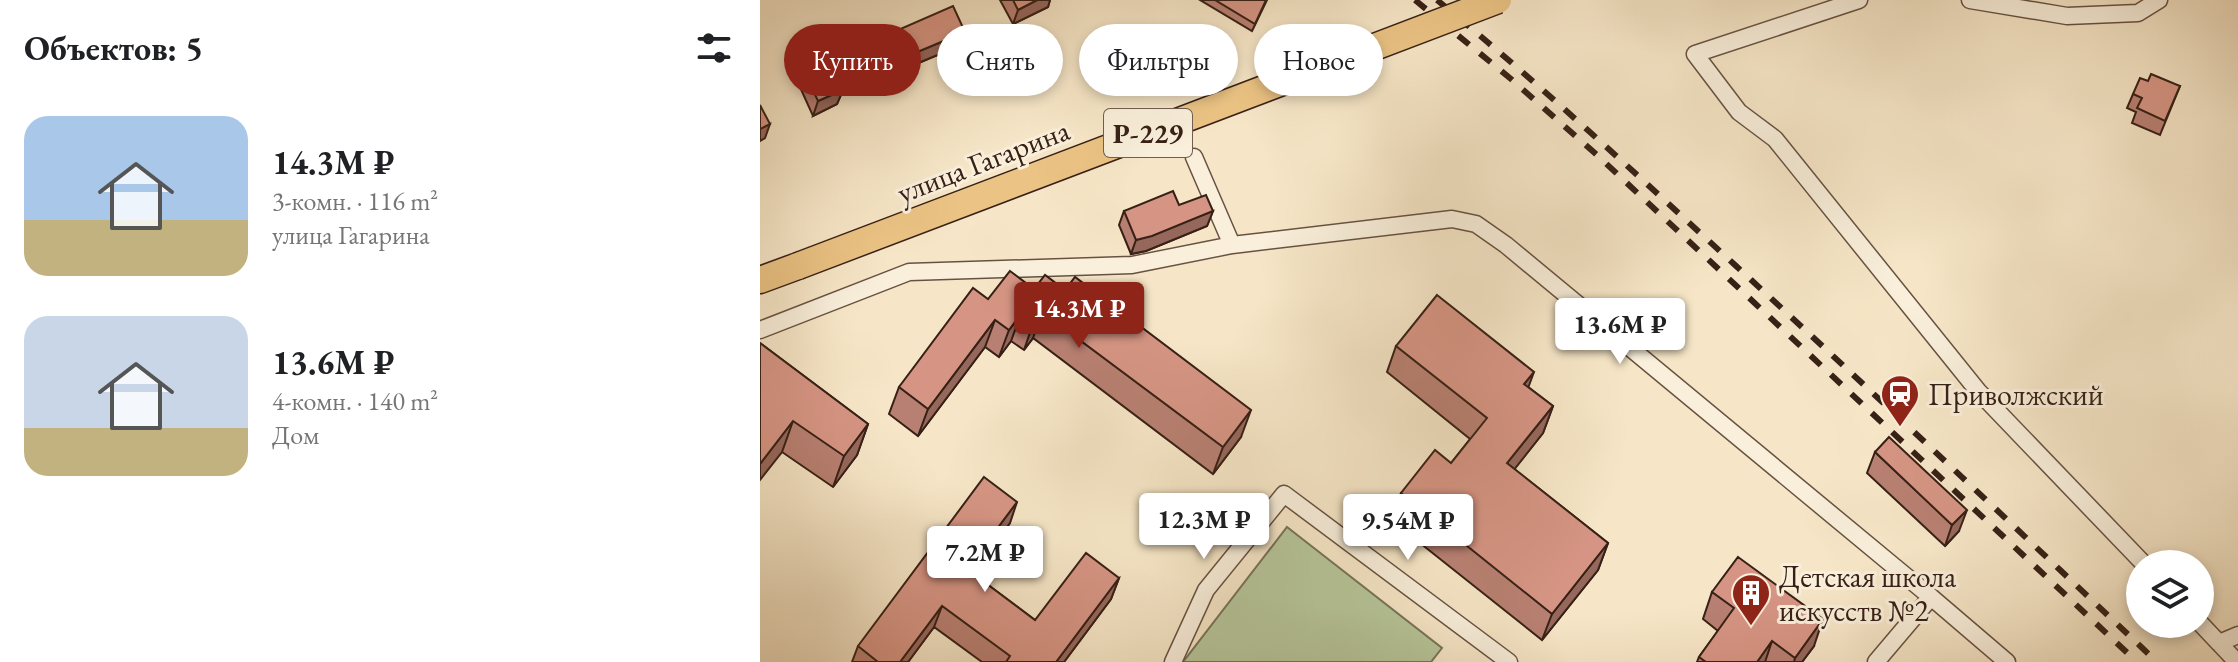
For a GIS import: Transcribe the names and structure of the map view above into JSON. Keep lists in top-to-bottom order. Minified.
{"streets":{"main road":["Р-229","улица Гагарина"]},"places":{"station":["Приволжский"],"building":["Детская школа искусств №2"]},"page":{"heading":"Объектов: 5","chip":["Купить","Снять","Фильтры","Новое"],"list":[{"name":"14.3M ₽","note":"3-комн. · 116 m² · улица Гагарина"},{"name":"13.6M ₽","note":"4-комн. · 140 m² · Дом"}],"price":["14.3M ₽","13.6M ₽","12.3M ₽","9.54M ₽","7.2M ₽"]}}
